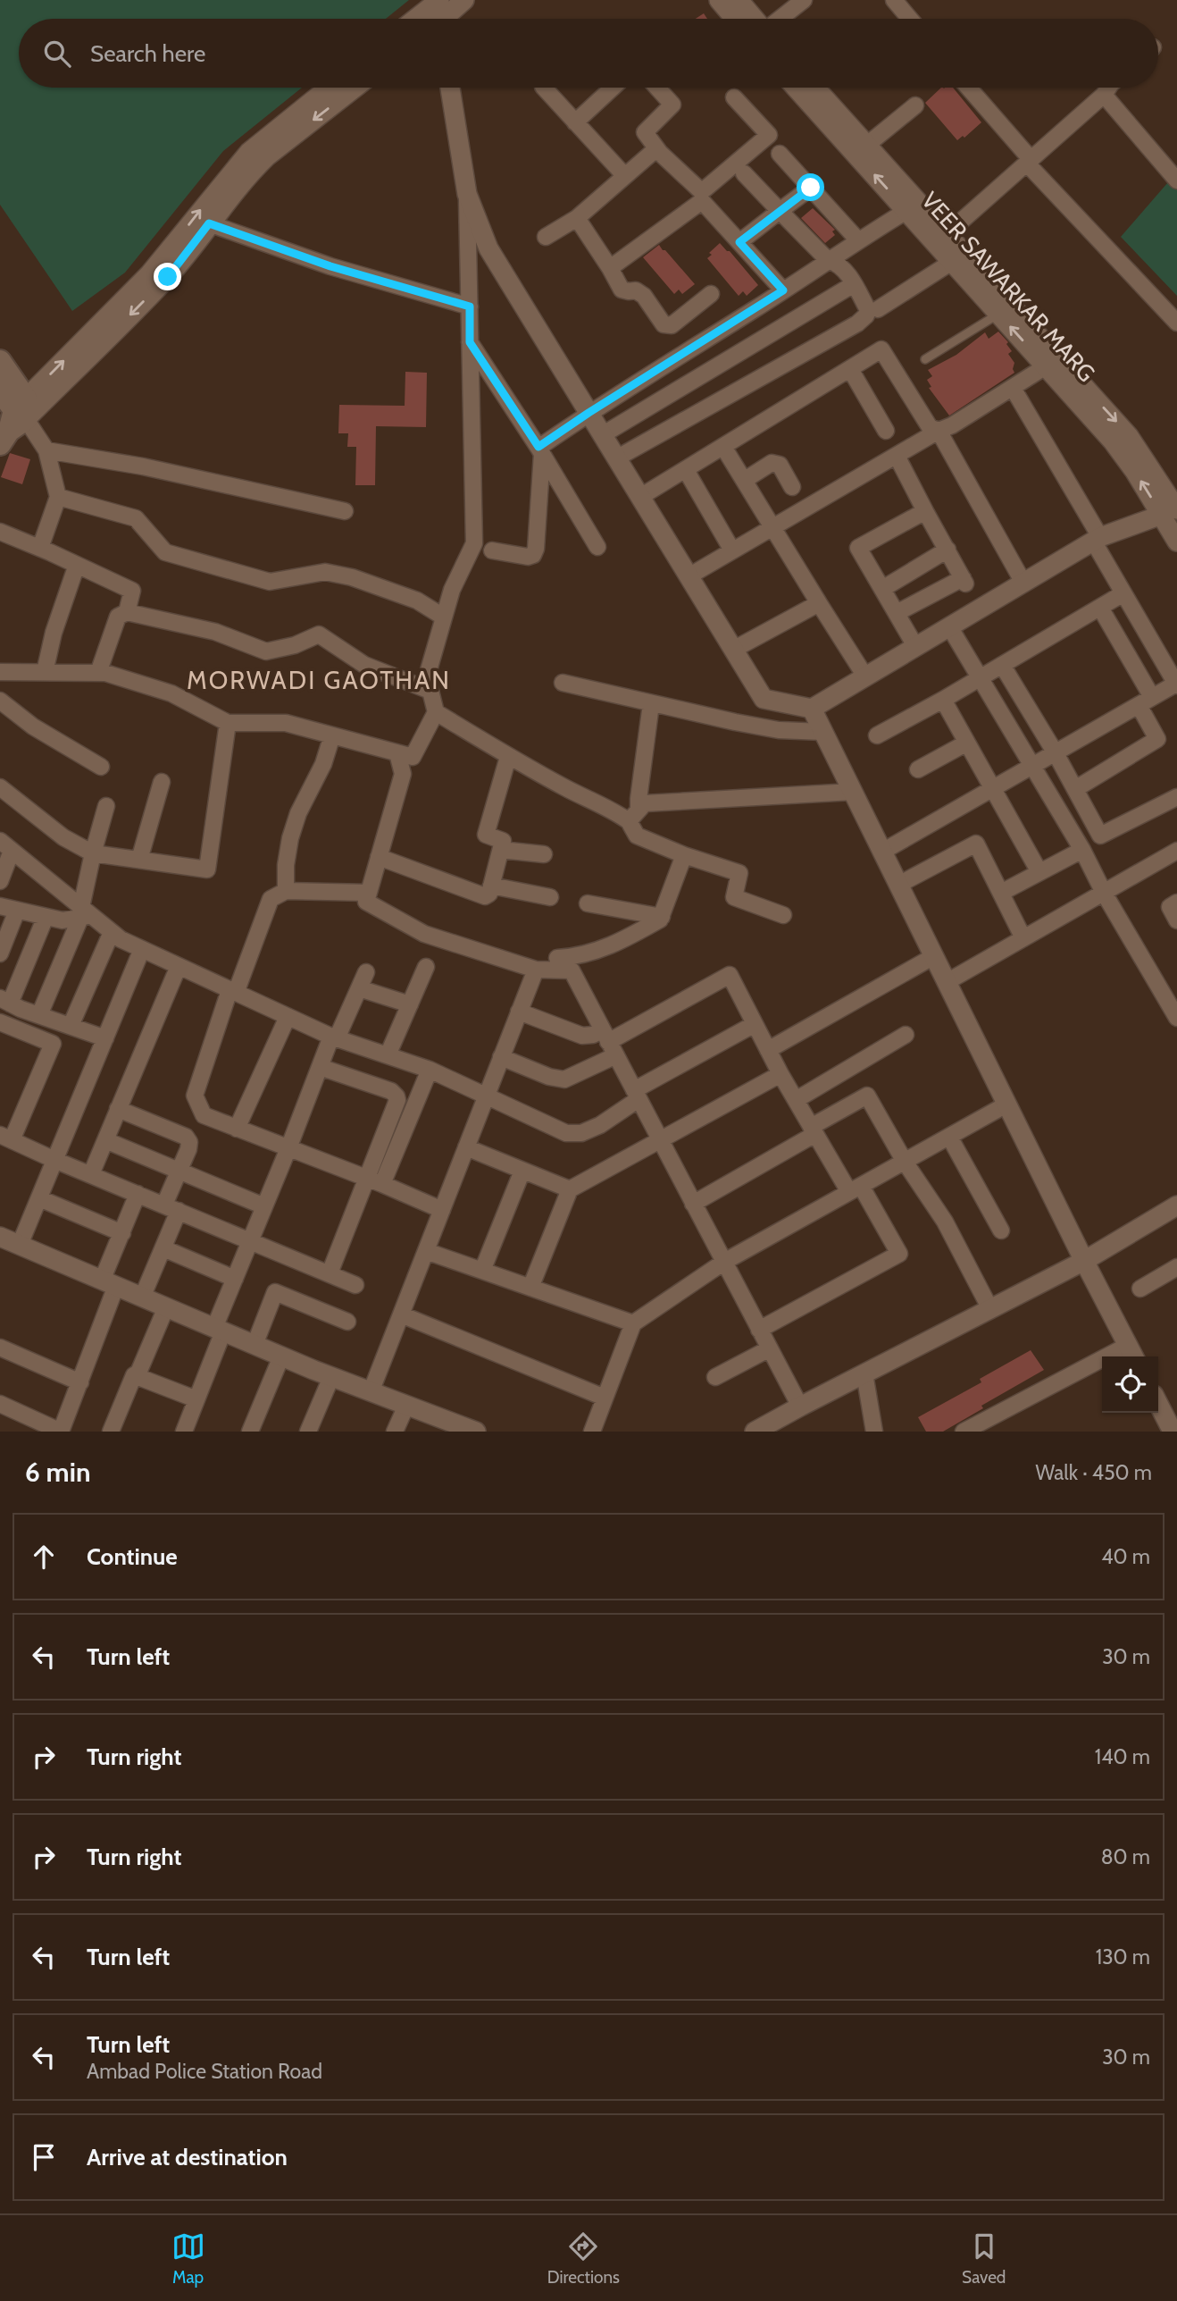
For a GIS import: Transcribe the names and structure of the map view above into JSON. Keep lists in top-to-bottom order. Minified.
{"streets":{"street":["VEER SAWARKAR MARG"]},"districts":["MORWADI GAOTHAN"],"page":{"search":"Search here","heading":["6 min","Walk · 450 m"],"list":[["Continue","40 m"],["Turn left","30 m"],["Turn right","140 m"],["Turn right","80 m"],["Turn left","130 m"],["Turn left","Ambad Police Station Road","30 m"],"Arrive at destination"],"nav":["Map","Directions","Saved"]}}
